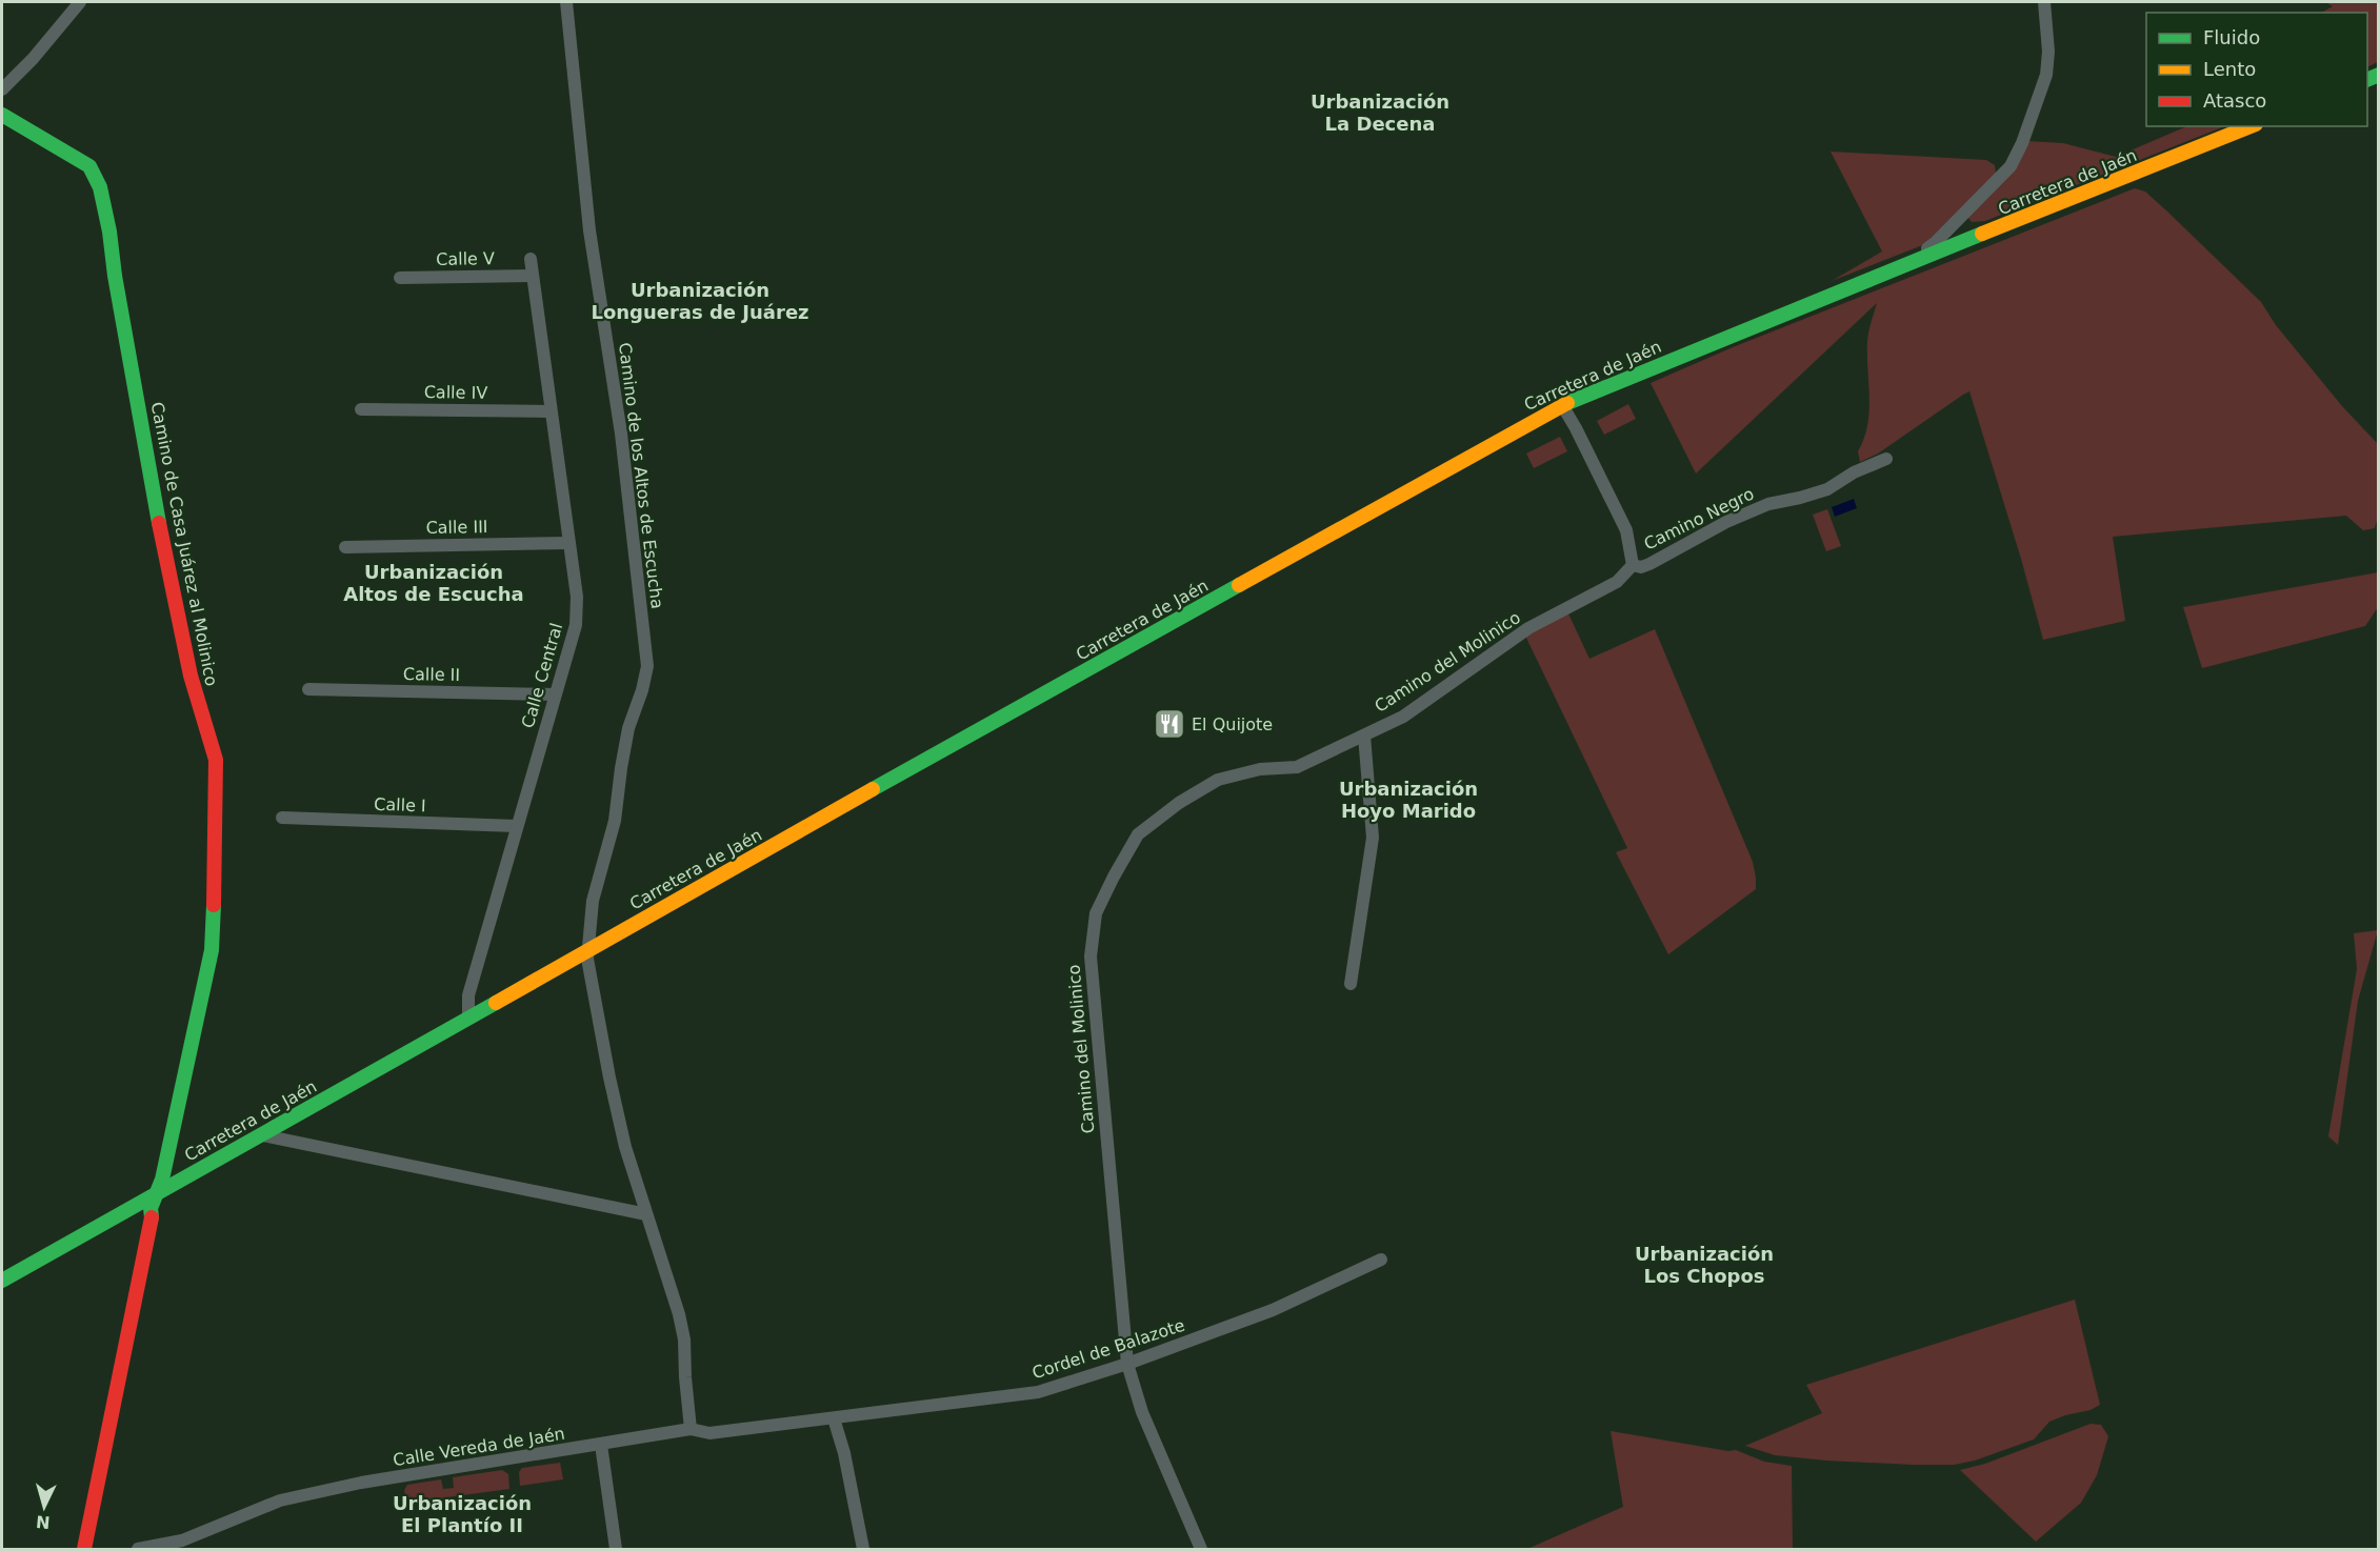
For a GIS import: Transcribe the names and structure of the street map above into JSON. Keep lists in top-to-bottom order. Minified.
{"streets":{"main road":["Carretera de Jaén","Camino de Casa Juárez al Molinico"],"street":["Calle V","Calle IV","Camino de los Altos de Escucha","Camino Negro","Calle III","Camino del Molinico","Calle II","Calle Central","Calle I","Cordel de Balazote","Calle Vereda de Jaén"]},"crossings":[["Carretera de Jaén","Camino de los Altos de Escucha"],["Carretera de Jaén","Camino de Casa Juárez al Molinico"],["Carretera de Jaén","Calle Central"],["Calle V","Calle Central"],["Calle IV","Calle Central"],["Camino de los Altos de Escucha","Calle Vereda de Jaén"],["Camino Negro","Camino del Molinico"],["Calle III","Calle Central"],["Camino del Molinico","Cordel de Balazote"],["Calle II","Calle Central"],["Calle Central","Calle I"],["Cordel de Balazote","Calle Vereda de Jaén"]],"districts":["Urbanización La Decena","Urbanización Longueras de Juárez","Urbanización Altos de Escucha","Urbanización Hoyo Marido","Urbanización Los Chopos","Urbanización El Plantío II"],"places":{"restaurant":["El Quijote"]},"legend":["Fluido","Lento","Atasco"],"north":"bottom"}
